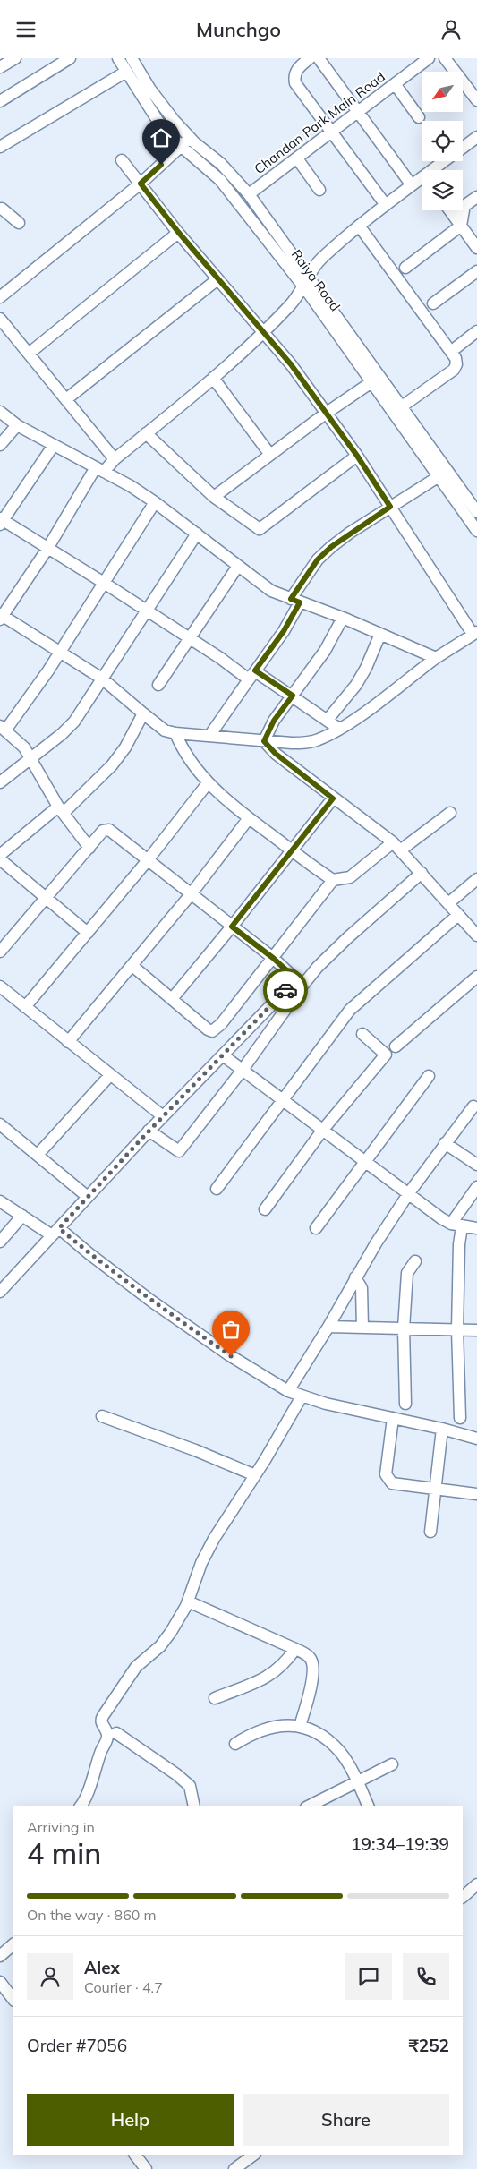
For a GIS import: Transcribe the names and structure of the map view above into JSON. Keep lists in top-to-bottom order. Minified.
{"streets":{"street":["Chandan Park Main Road","Raiya Road"]},"crossings":[["Chandan Park Main Road","Raiya Road"]],"north":"bottom left","page":{"header":"Munchgo","heading":["4 min","Arriving in","19:34–19:39"],"panel":["Alex","Courier · 4.7","Order #7056","₹252"],"bar":"On the way · 860 m","buttons":["Help","Share"]}}
